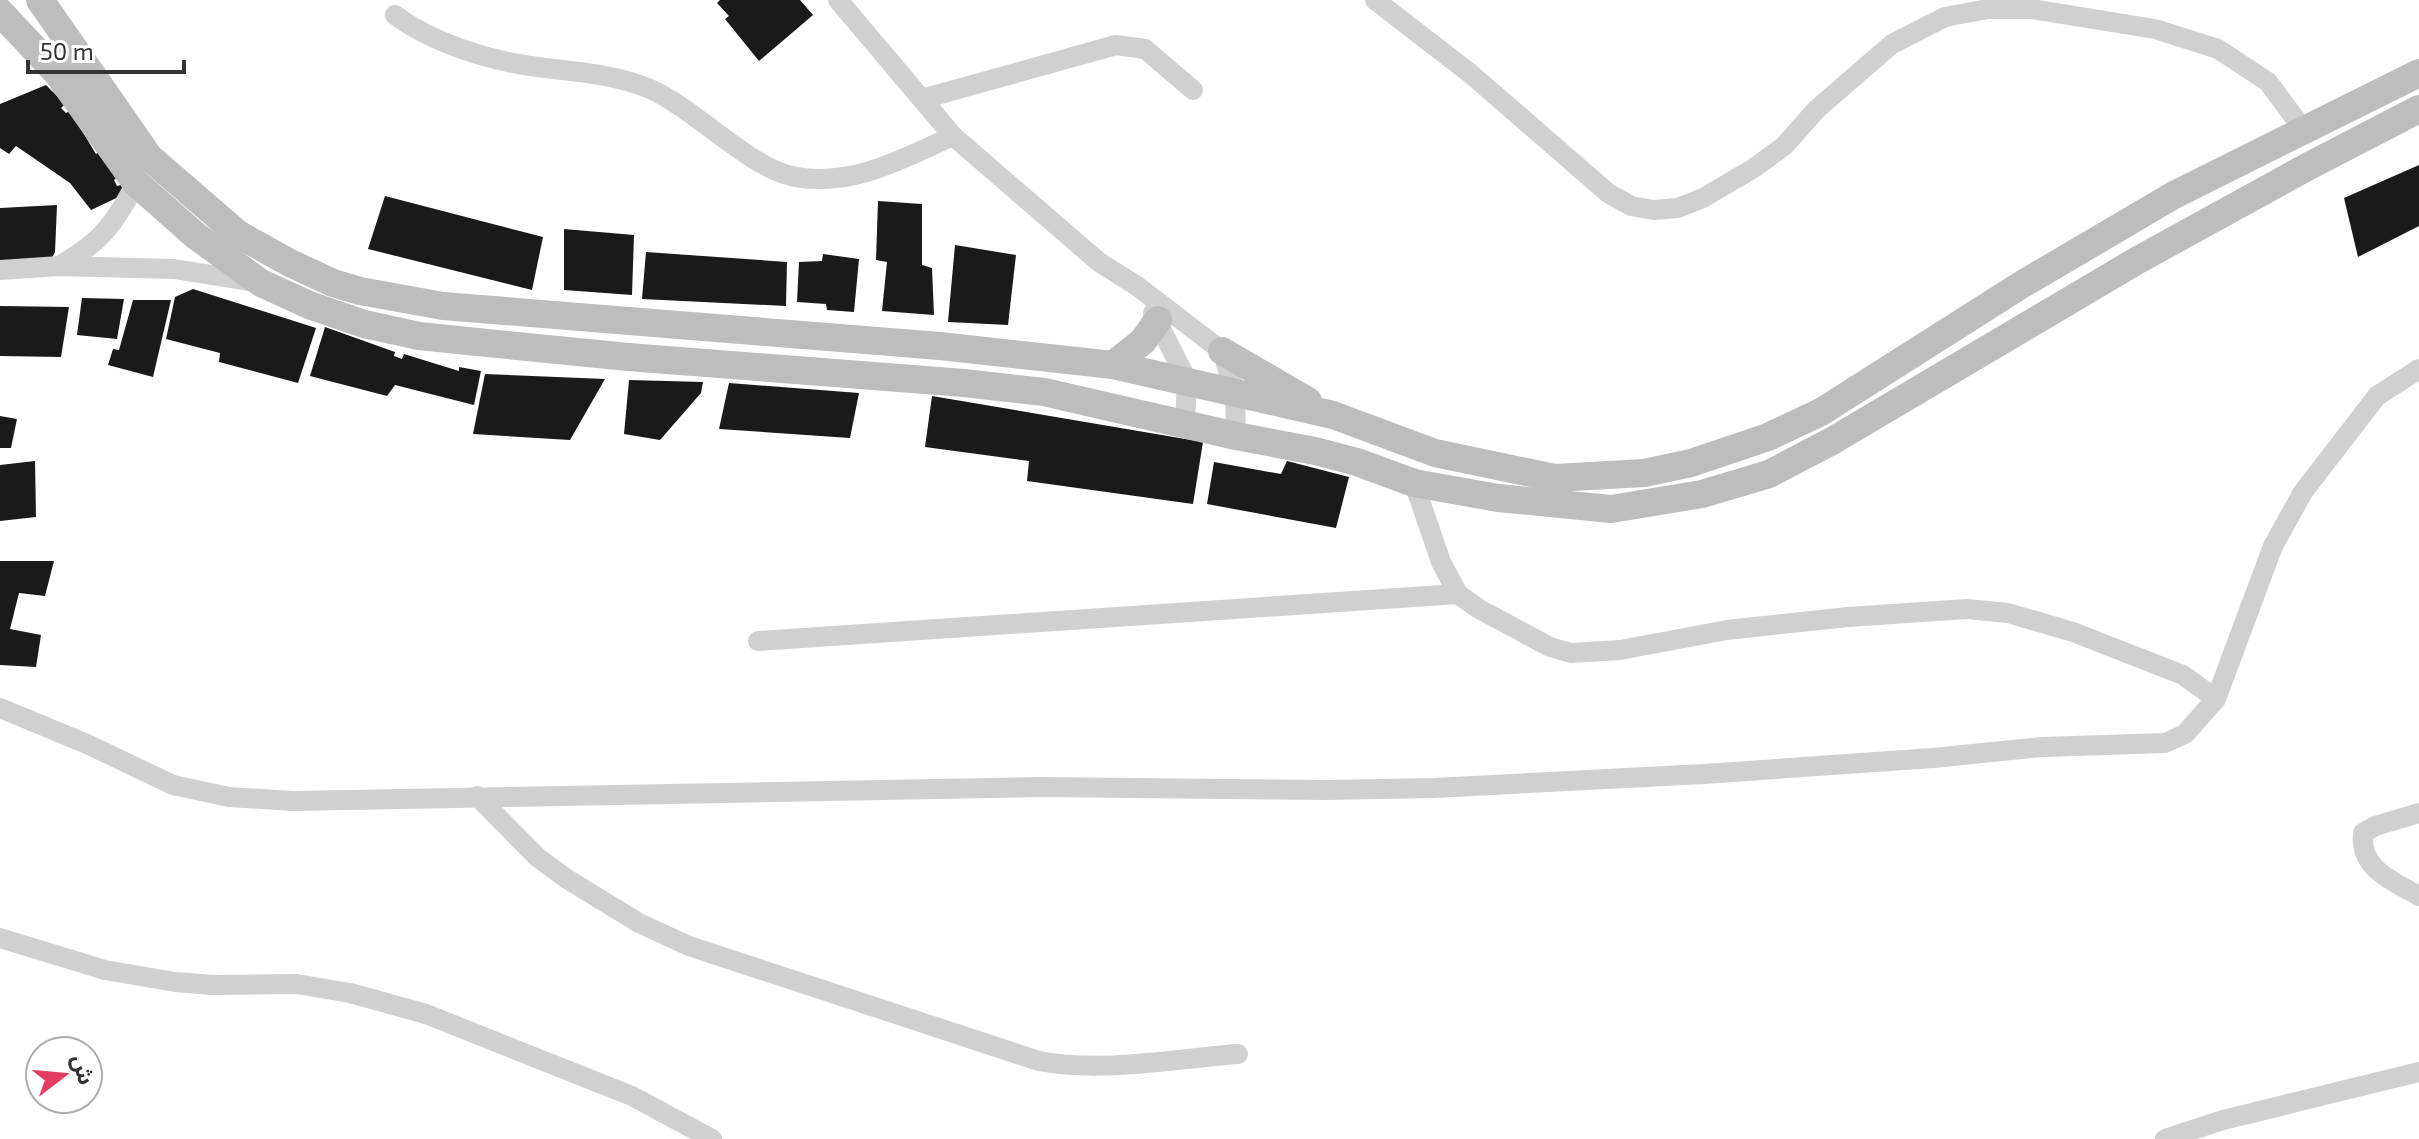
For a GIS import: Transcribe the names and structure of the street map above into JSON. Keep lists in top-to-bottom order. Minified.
{"scale_bar":"50 m","north":"right"}
